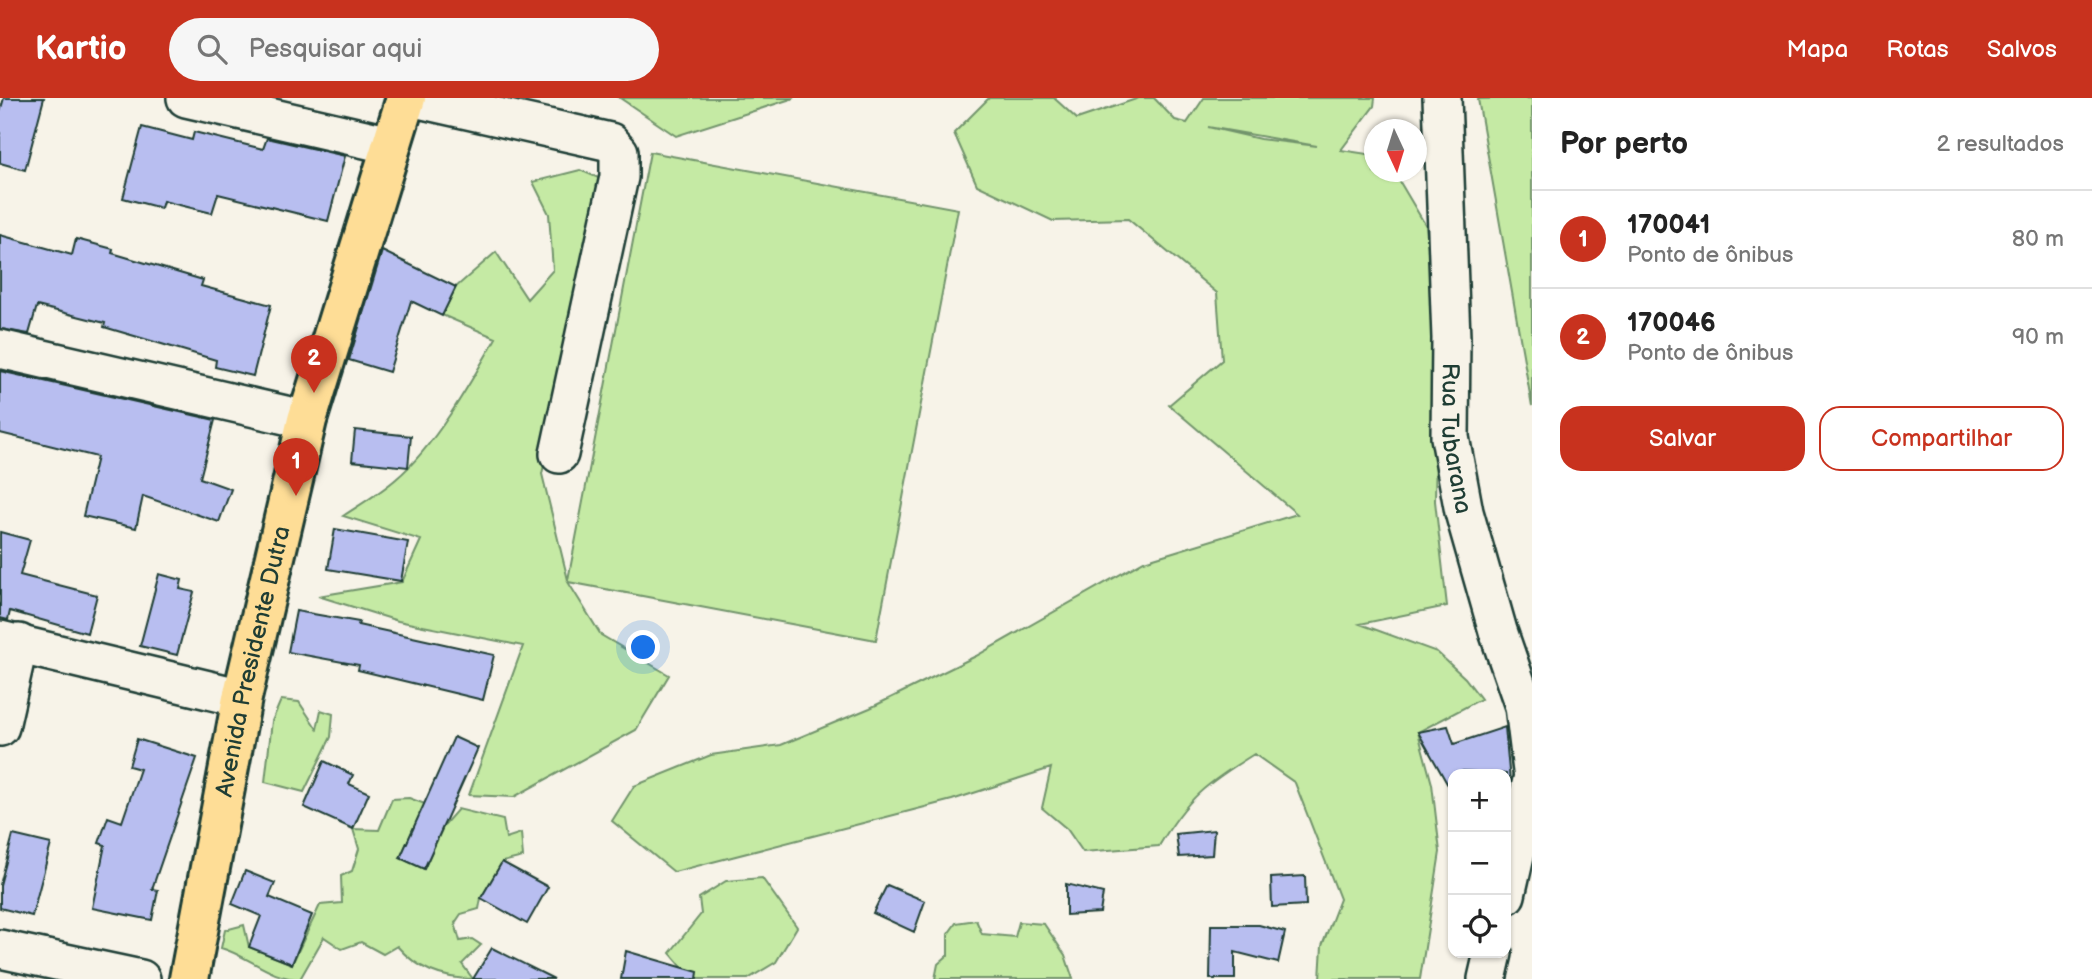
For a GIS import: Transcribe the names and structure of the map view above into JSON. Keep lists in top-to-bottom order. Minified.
{"streets":{"main road":["Avenida Presidente Dutra"],"street":["Rua Tubarana"]},"north":"bottom","page":{"header":"Kartio","search":"Pesquisar aqui","nav":["Mapa","Rotas","Salvos"],"heading":["Por perto","2 resultados"],"list":[{"mark":"1","name":"170041","note":"Ponto de ônibus","value":"80 m"},{"mark":"2","name":"170046","note":"Ponto de ônibus","value":"90 m"}],"pins":["2","1"],"buttons":["Salvar","Compartilhar"],"map_buttons":["+","−"]}}
